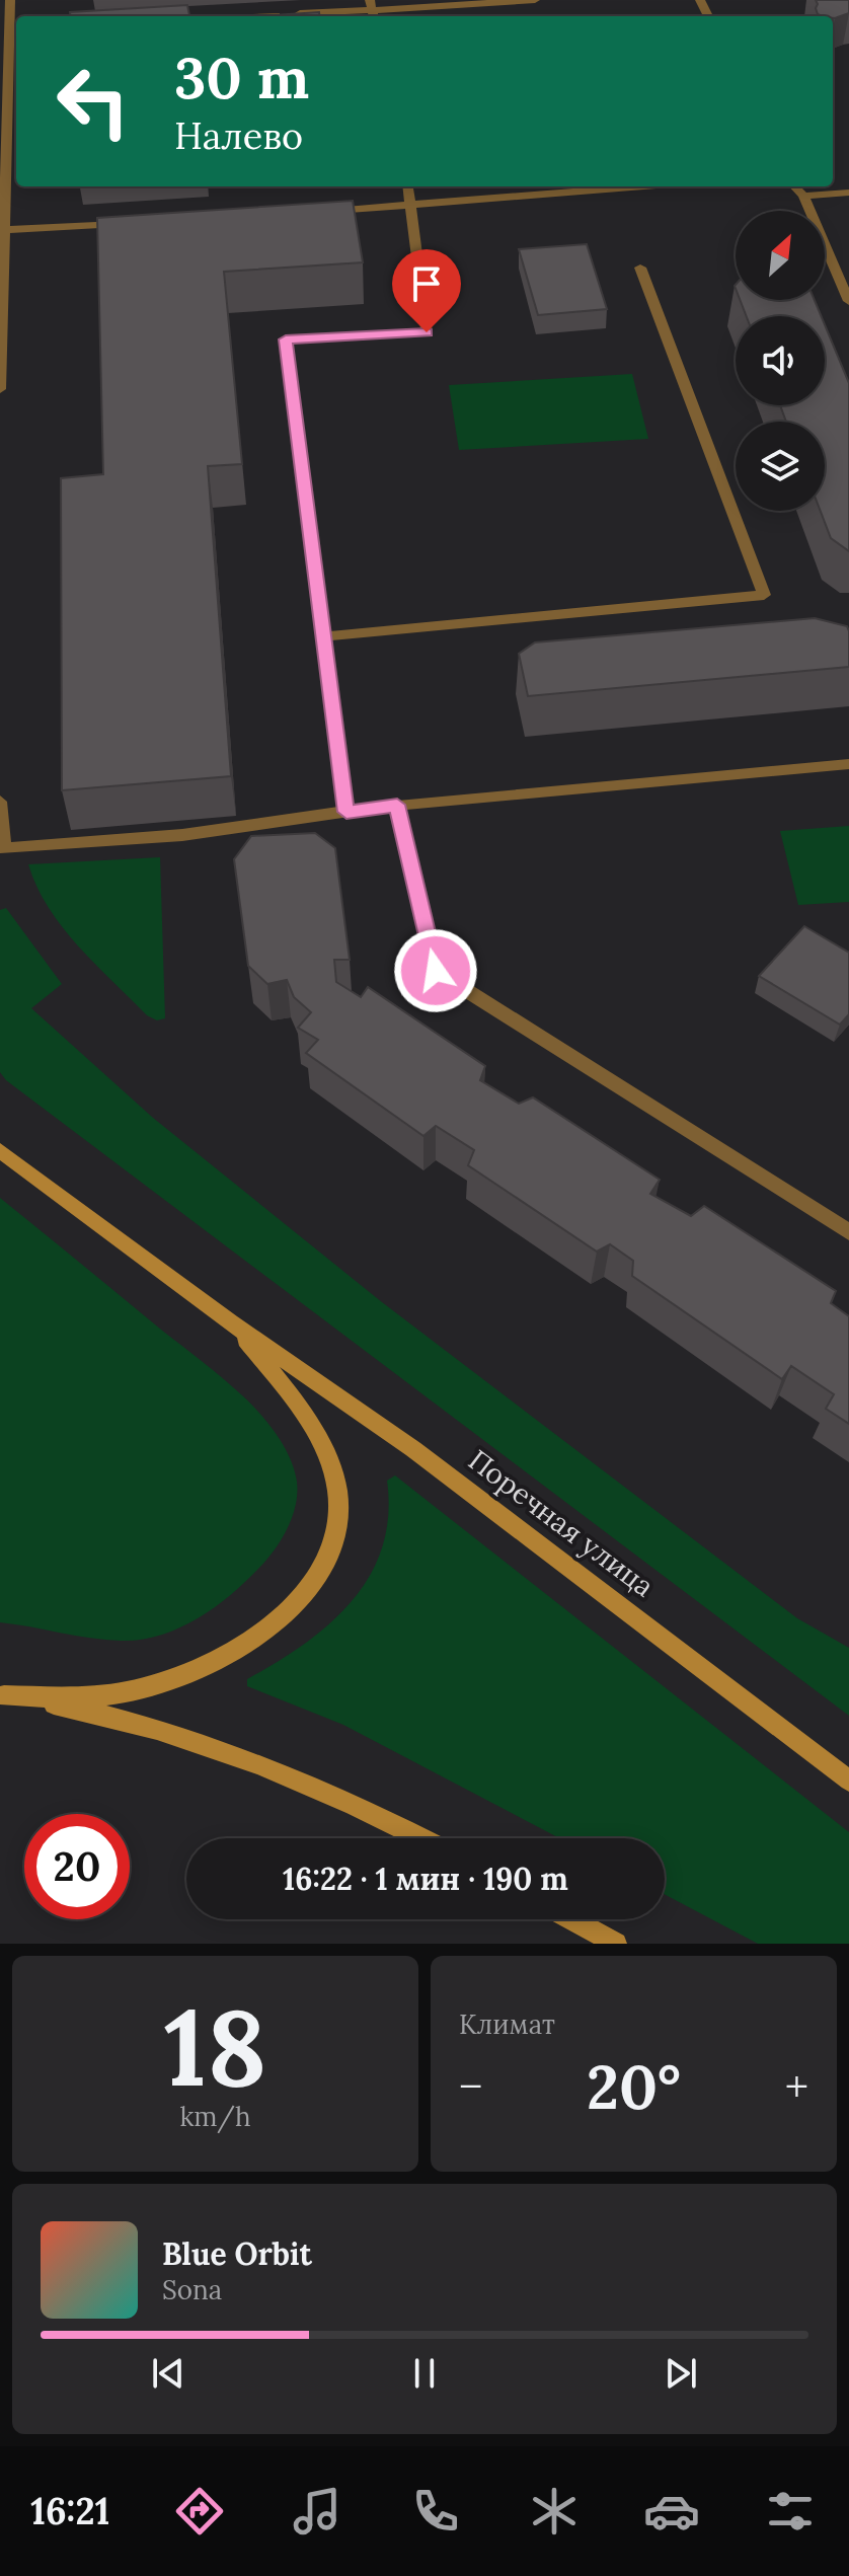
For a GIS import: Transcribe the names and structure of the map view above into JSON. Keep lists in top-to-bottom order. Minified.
{"streets":{"main road":["Поречная улица"]},"north":"top right","page":{"turn":["30 m","Налево"],"limit":"20","trip":"16:22 · 1 мин · 190 m","tile":[["18","km/h"],"Климат"],"heat":["−","20°","+"],"song":["Blue Orbit","Sona"],"tabs":"16:21"}}
